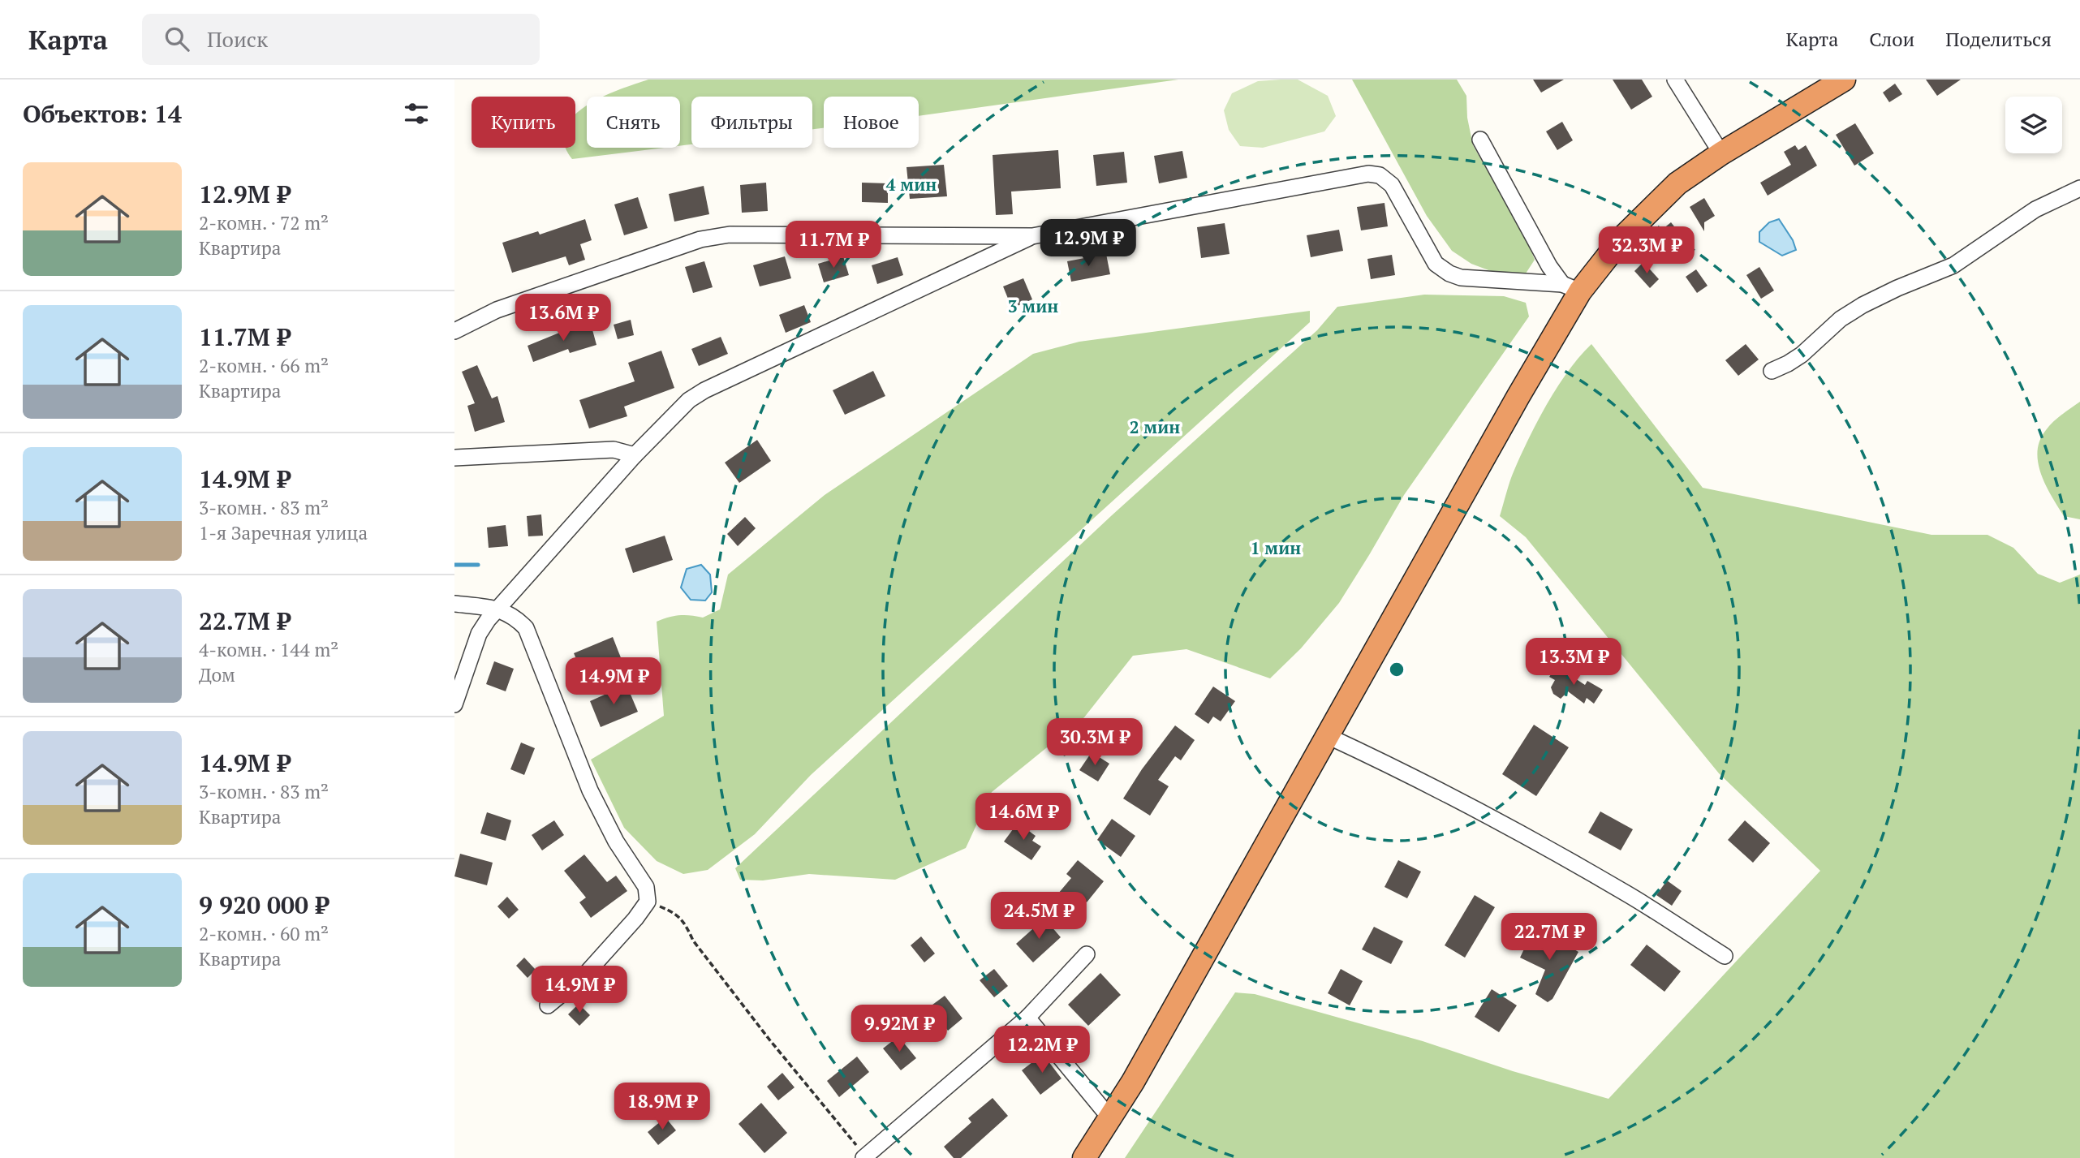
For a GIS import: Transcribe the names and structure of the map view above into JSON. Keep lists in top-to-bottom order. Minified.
{"page":{"header":"Карта","search":"Поиск","nav":["Карта","Слои","Поделиться"],"heading":"Объектов: 14","chip":["Купить","Снять","Фильтры","Новое"],"list":[{"name":"12.9M ₽","note":"2-комн. · 72 m² · Квартира"},{"name":"11.7M ₽","note":"2-комн. · 66 m² · Квартира"},{"name":"14.9M ₽","note":"3-комн. · 83 m² · 1-я Заречная улица"},{"name":"22.7M ₽","note":"4-комн. · 144 m² · Дом"},{"name":"14.9M ₽","note":"3-комн. · 83 m² · Квартира"},{"name":"9 920 000 ₽","note":"2-комн. · 60 m² · Квартира"}],"price":["12.9M ₽","11.7M ₽","32.3M ₽","13.6M ₽","13.3M ₽","14.9M ₽","30.3M ₽","14.6M ₽","24.5M ₽","22.7M ₽","14.9M ₽","9.92M ₽","12.2M ₽","18.9M ₽"]},"rings":["4 мин","3 мин","2 мин","1 мин"]}
